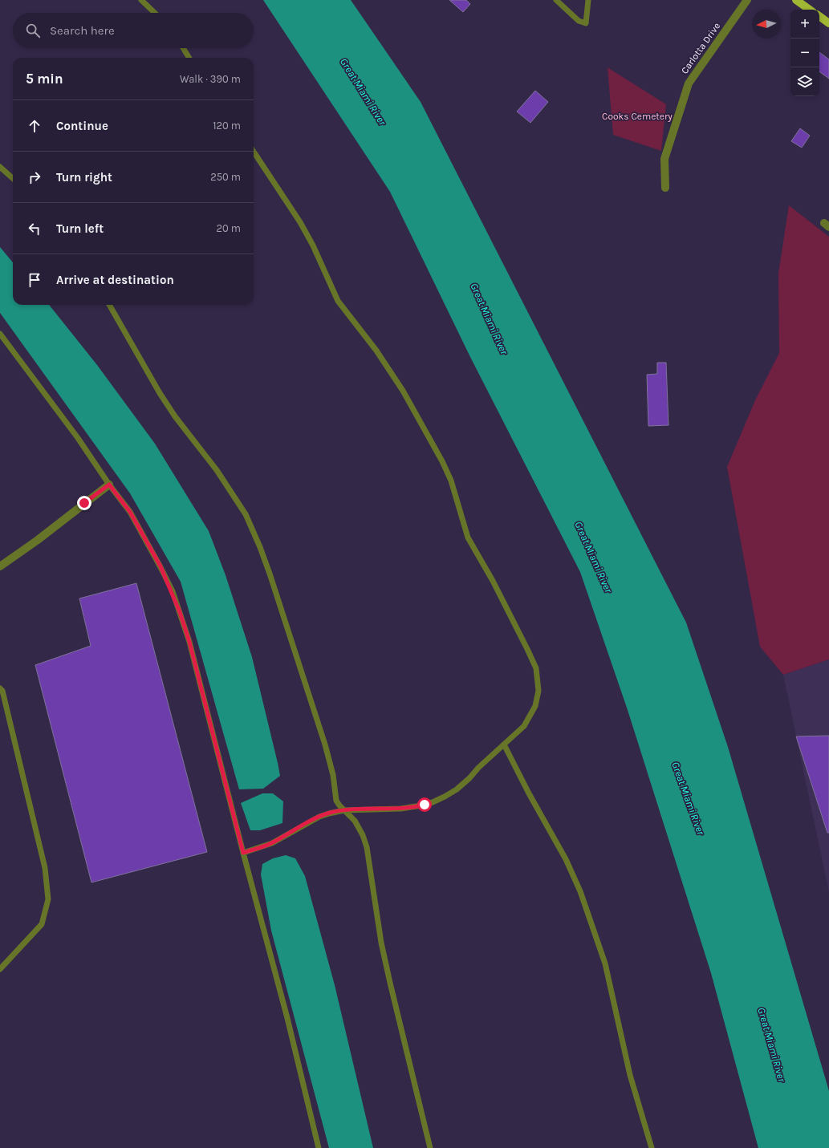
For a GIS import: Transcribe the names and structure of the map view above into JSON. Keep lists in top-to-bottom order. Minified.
{"streets":{"street":["Carlotta Drive"]},"water":["Great Miami River"],"parks":["Cooks Cemetery"],"north":"left","page":{"map_buttons":["+","−"],"search":"Search here","heading":["5 min","Walk · 390 m"],"list":[["Continue","120 m"],["Turn right","250 m"],["Turn left","20 m"],"Arrive at destination"]}}
